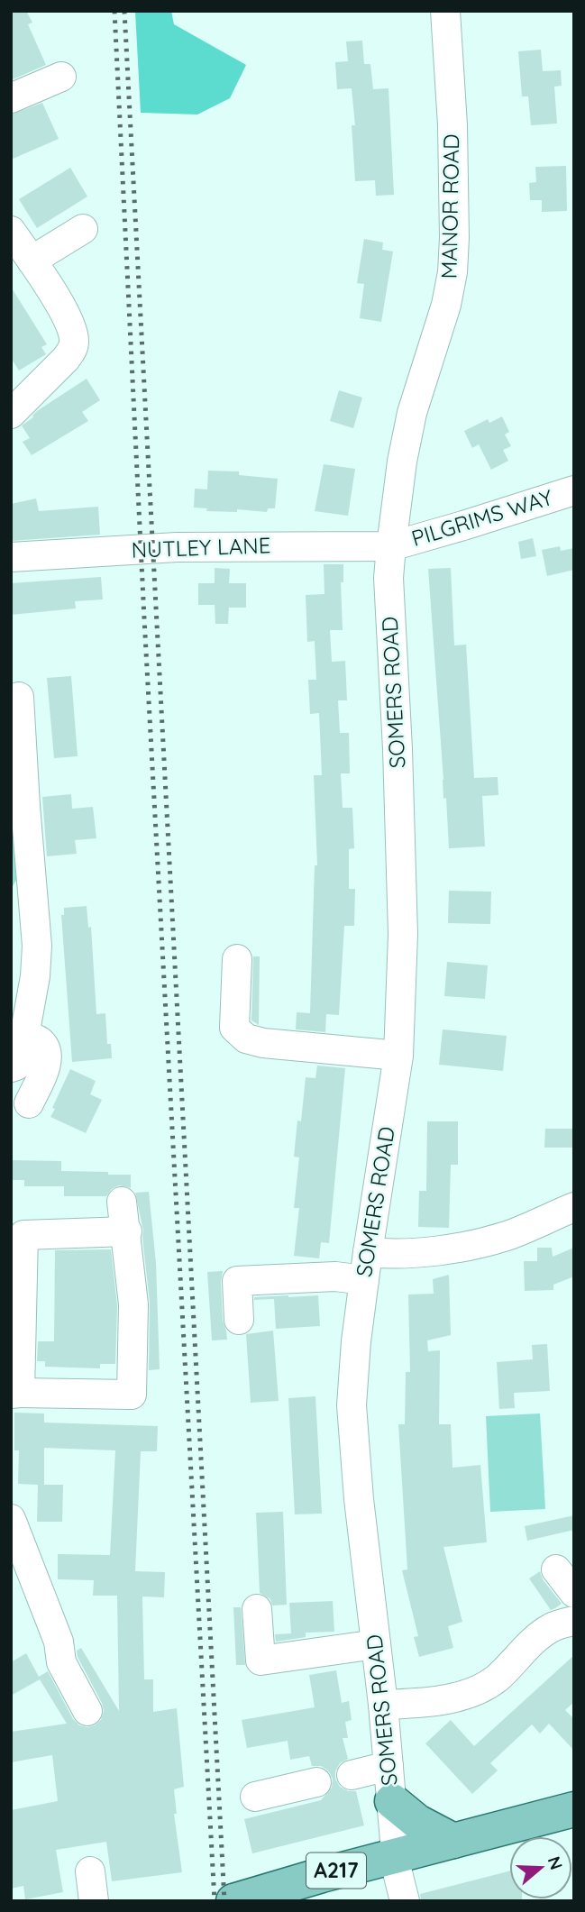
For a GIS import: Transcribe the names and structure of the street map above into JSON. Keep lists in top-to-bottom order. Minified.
{"streets":{"main road":["A217"],"street":["MANOR ROAD","PILGRIMS WAY","NUTLEY LANE","SOMERS ROAD"]},"crossings":[["MANOR ROAD","PILGRIMS WAY"],["MANOR ROAD","NUTLEY LANE"],["MANOR ROAD","SOMERS ROAD"],["PILGRIMS WAY","NUTLEY LANE"],["PILGRIMS WAY","SOMERS ROAD"],["NUTLEY LANE","SOMERS ROAD"],["SOMERS ROAD","A217"]],"north":"right"}
